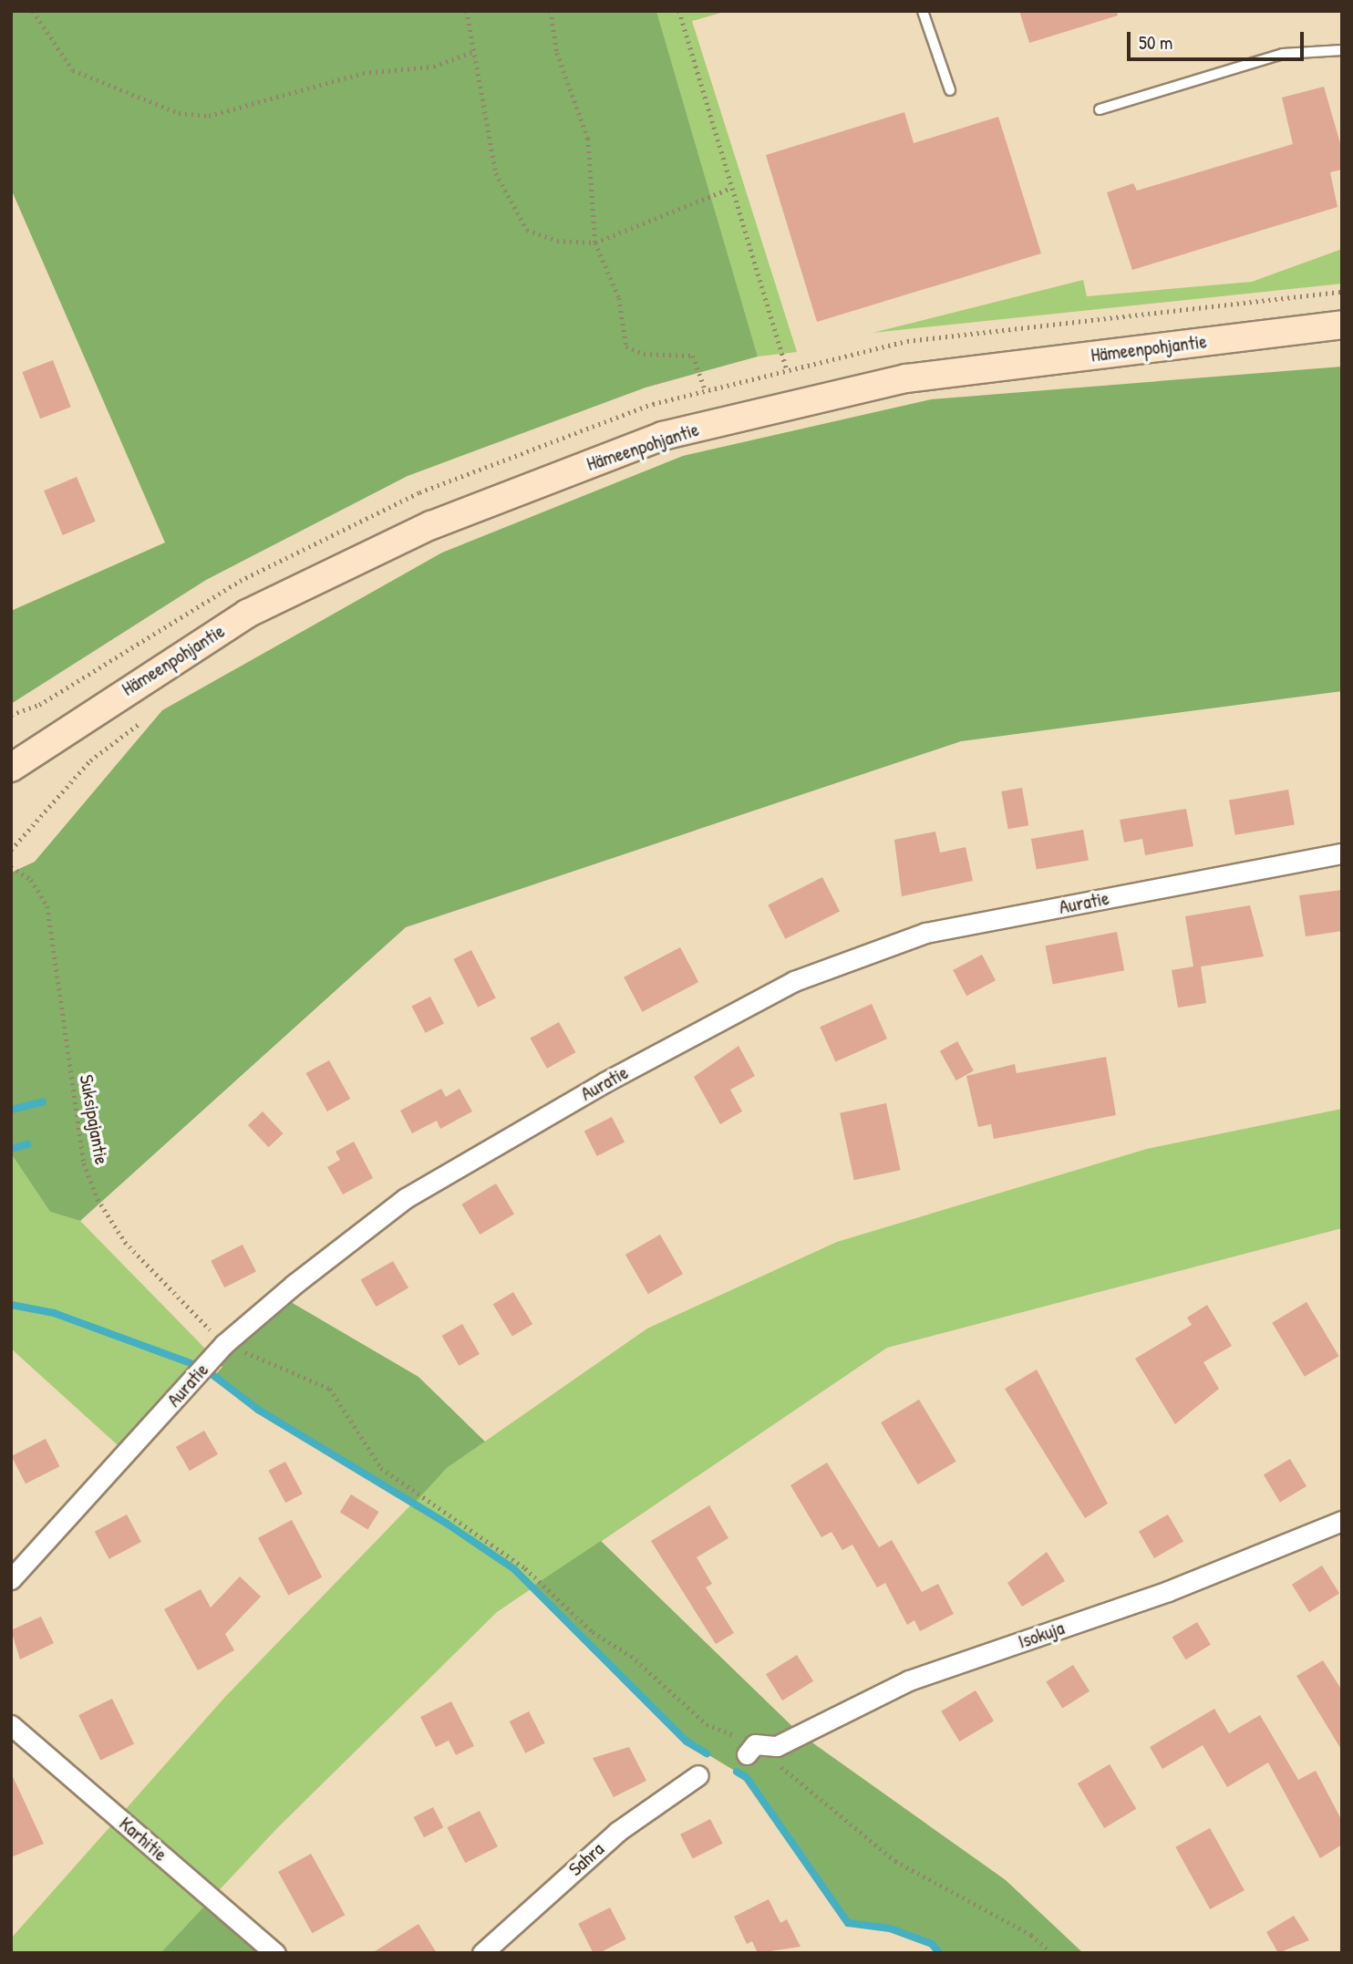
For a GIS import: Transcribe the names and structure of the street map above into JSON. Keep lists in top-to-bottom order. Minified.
{"streets":{"main road":["Hämeenpohjantie"],"street":["Auratie","Isokuja","Karhitie","Sahra"],"path":["Suksipajantie"]},"crossings":[["Auratie","Suksipajantie"]],"scale_bar":"50 m"}
